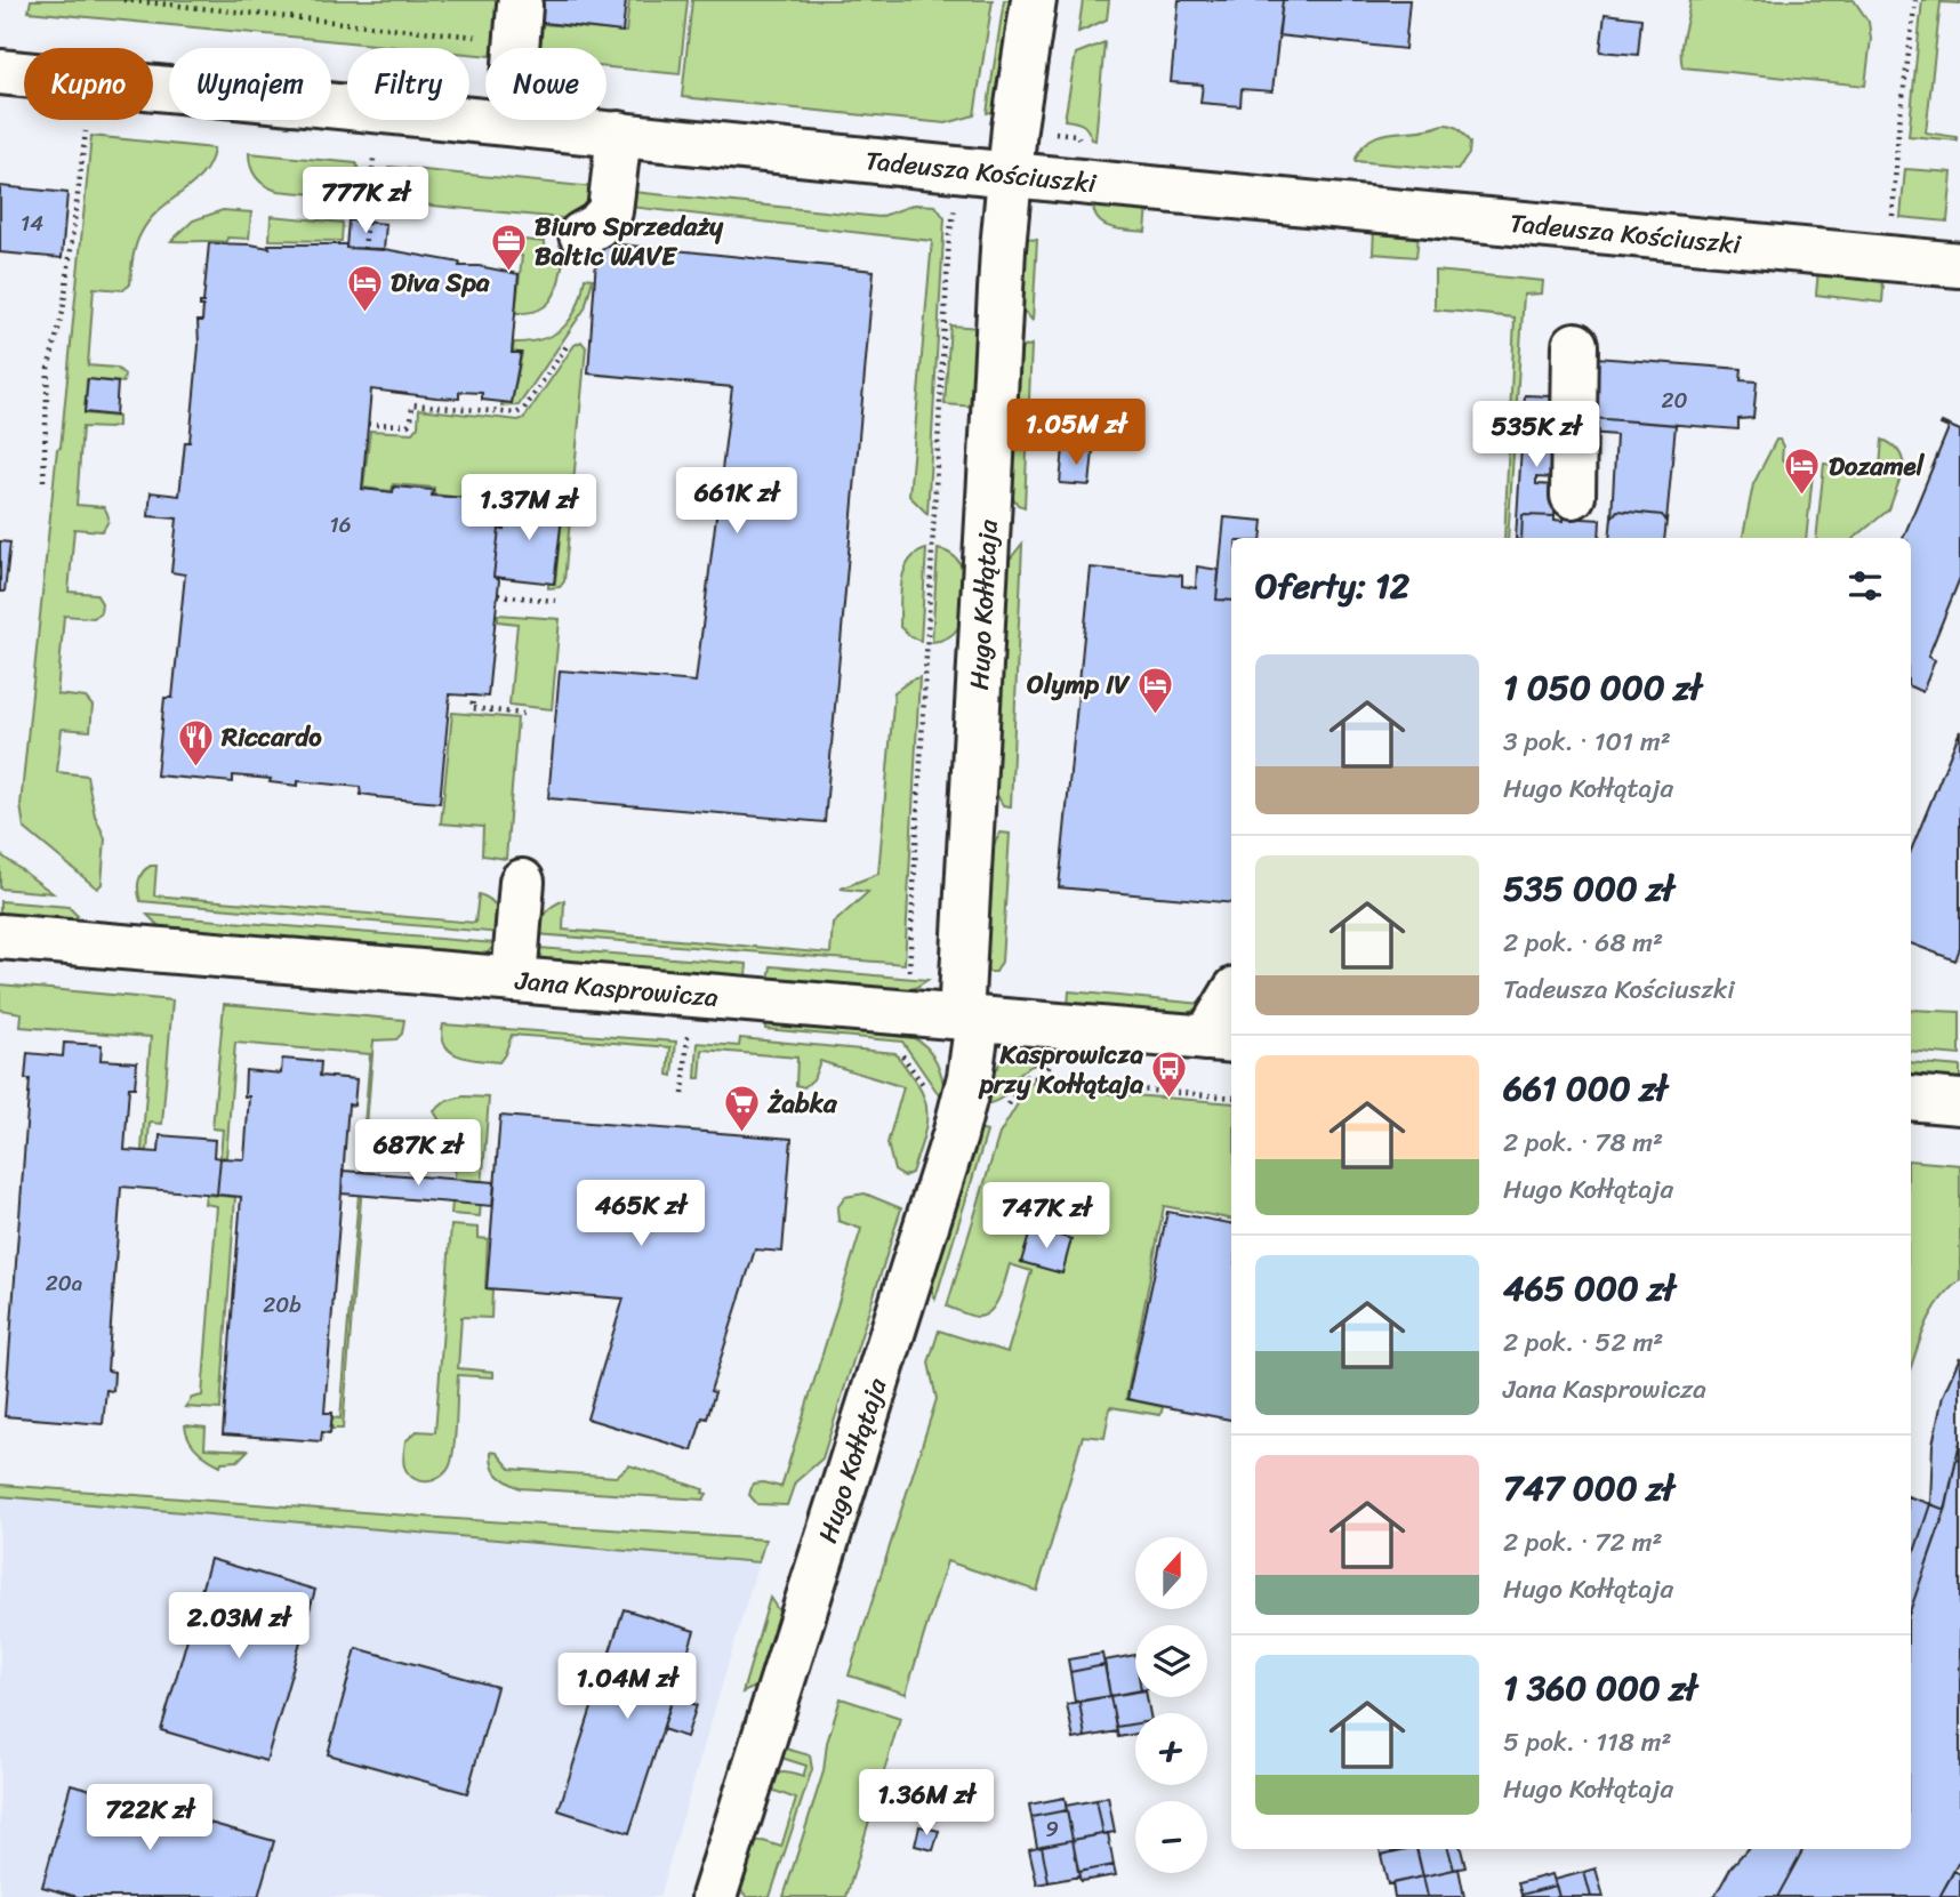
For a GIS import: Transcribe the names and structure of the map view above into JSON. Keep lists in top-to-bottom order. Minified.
{"streets":{"street":["Tadeusza Kościuszki","Hugo Kołłątaja","Jana Kasprowicza"]},"crossings":[["Tadeusza Kościuszki","Hugo Kołłątaja"],["Hugo Kołłątaja","Jana Kasprowicza"]],"places":{"office":["Biuro Sprzedaży Baltic WAVE"],"hotel":["Diva Spa","Dozamel","Olymp IV"],"restaurant":["Riccardo"],"bus stop":["Kasprowicza przy Kołłątaja"],"supermarket":["Żabka"]},"house_numbers":["14","20","16","20a","20b","9"],"north":"top","page":{"chip":["Kupno","Wynajem","Filtry","Nowe"],"price":["777K zł","1.05M zł","535K zł","661K zł","1.37M zł","687K zł","465K zł","747K zł","2.03M zł","1.04M zł","1.36M zł","722K zł"],"heading":"Oferty: 12","list":[{"name":"1 050 000 zł","note":"3 pok. · 101 m² · Hugo Kołłątaja"},{"name":"535 000 zł","note":"2 pok. · 68 m² · Tadeusza Kościuszki"},{"name":"661 000 zł","note":"2 pok. · 78 m² · Hugo Kołłątaja"},{"name":"465 000 zł","note":"2 pok. · 52 m² · Jana Kasprowicza"},{"name":"747 000 zł","note":"2 pok. · 72 m² · Hugo Kołłątaja"},{"name":"1 360 000 zł","note":"5 pok. · 118 m² · Hugo Kołłątaja"}],"map_buttons":["+","−"]}}
